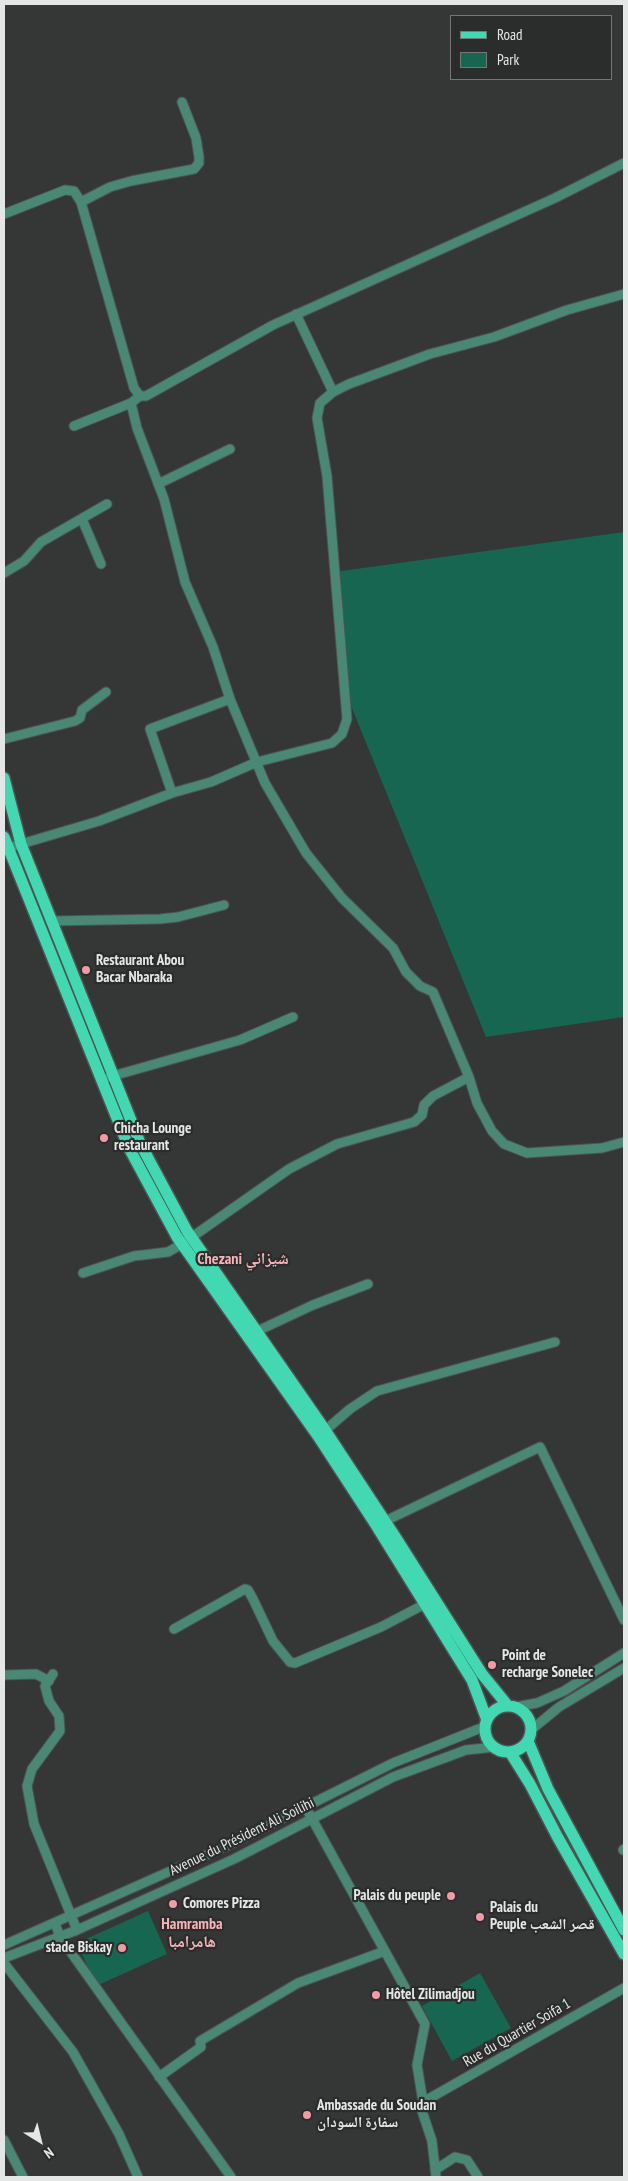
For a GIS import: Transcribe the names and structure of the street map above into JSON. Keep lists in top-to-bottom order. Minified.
{"streets":{"street":["Avenue du Président Ali Soilihi","Rue du Quartier Soifa 1"]},"districts":["Chezani شيزاني","Hamramba هامرامبا"],"places":["Restaurant Abou Bacar Nbaraka","Chicha Lounge restaurant","Point de recharge Sonelec","Palais du peuple","Comores Pizza","Palais du Peuple قصر الشعب","stade Biskay","Hôtel Zilimadjou","Ambassade du Soudan سفارة السودان"],"legend":["Road","Park"],"north":"bottom right"}
